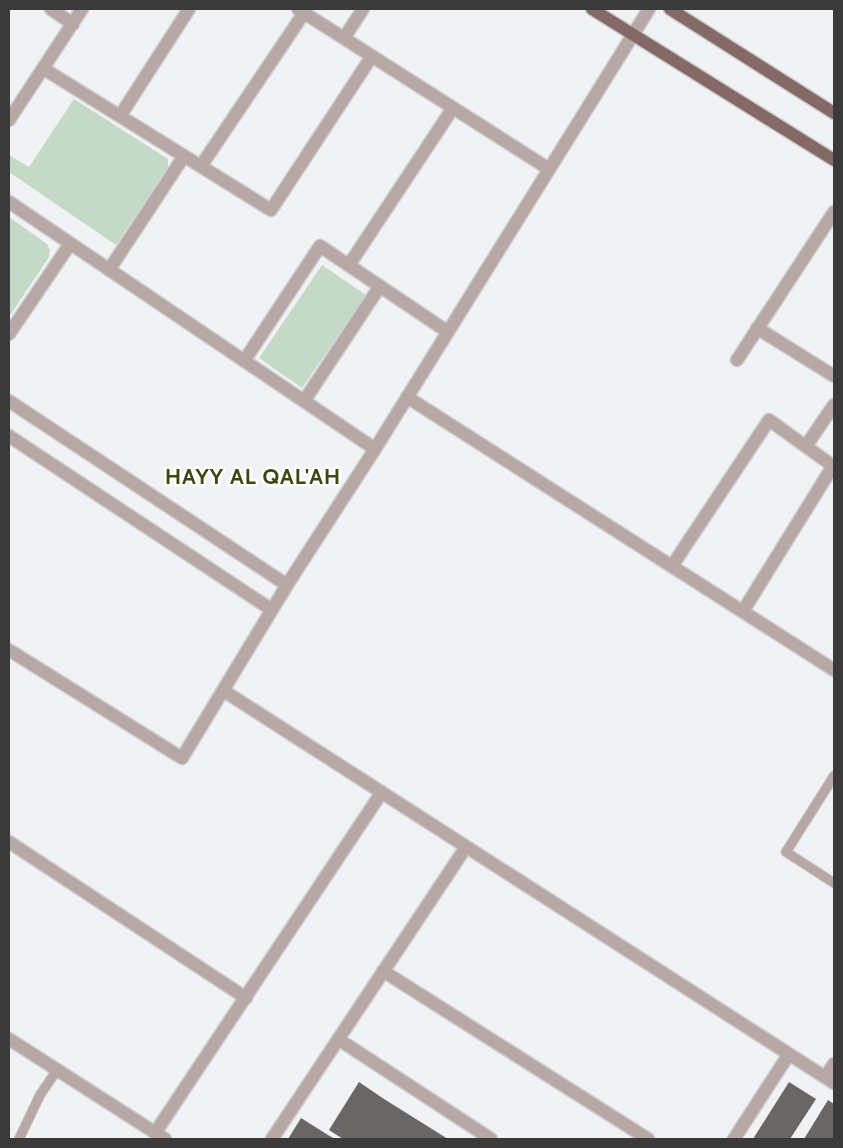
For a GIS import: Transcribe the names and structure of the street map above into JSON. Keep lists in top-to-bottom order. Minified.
{"districts":["HAYY AL QAL'AH"]}
